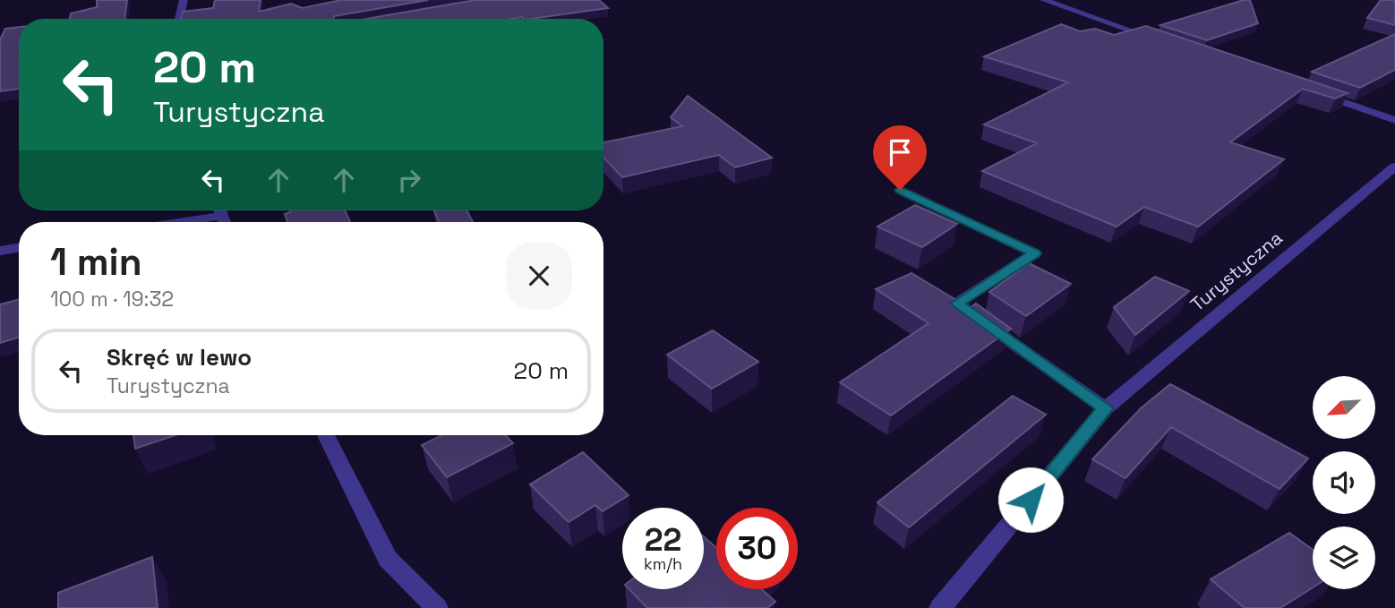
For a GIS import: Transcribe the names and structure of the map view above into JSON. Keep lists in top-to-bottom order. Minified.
{"streets":{"street":["Turystyczna"]},"north":"bottom left","page":{"turn":["20 m","Turystyczna"],"heading":["1 min","100 m · 19:32"],"list":[{"name":"Skręć w lewo","note":"Turystyczna","value":"20 m"}],"speed":"22 km/h","limit":"30"}}
